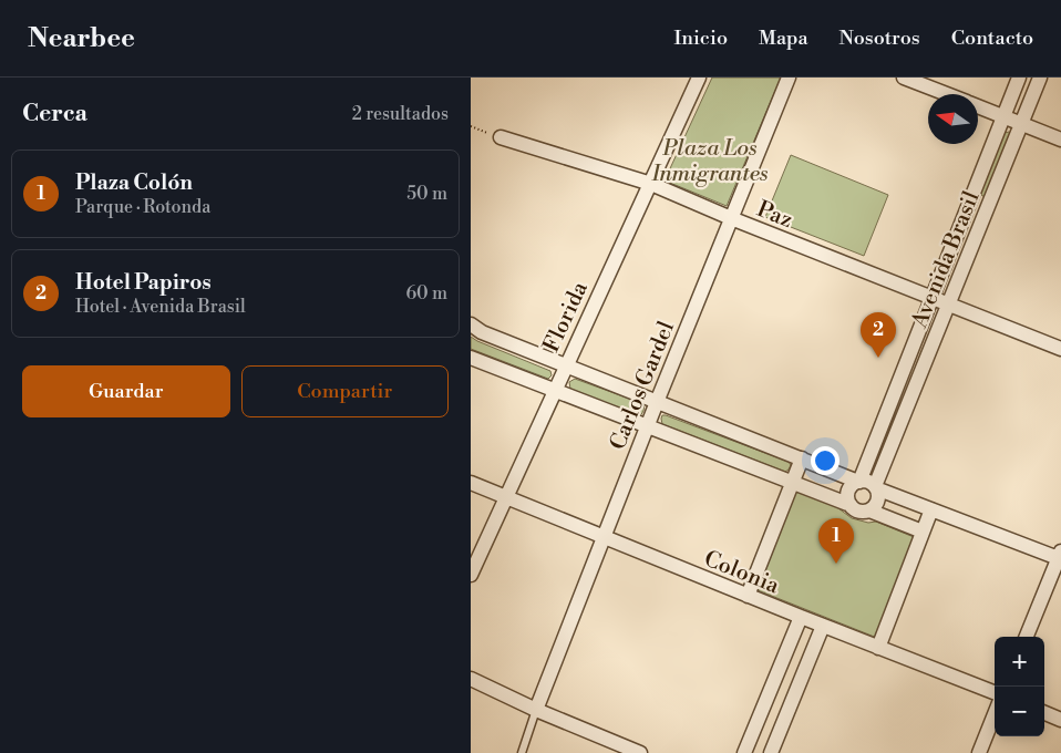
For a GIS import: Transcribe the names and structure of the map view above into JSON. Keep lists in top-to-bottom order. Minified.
{"streets":{"street":["Paz","Avenida Brasil","Florida","Carlos Gardel","Colonia"]},"crossings":[["Paz","Avenida Brasil"],["Paz","Florida"],["Paz","Carlos Gardel"],["Florida","Colonia"],["Carlos Gardel","Colonia"]],"parks":["Plaza Los Inmigrantes"],"north":"left","page":{"header":"Nearbee","nav":["Inicio","Mapa","Nosotros","Contacto"],"heading":["Cerca","2 resultados"],"list":[{"mark":"1","name":"Plaza Colón","note":"Parque · Rotonda","value":"50 m"},{"mark":"2","name":"Hotel Papiros","note":"Hotel · Avenida Brasil","value":"60 m"}],"pins":["2","1"],"buttons":["Guardar","Compartir"],"map_buttons":["+","−"]}}
